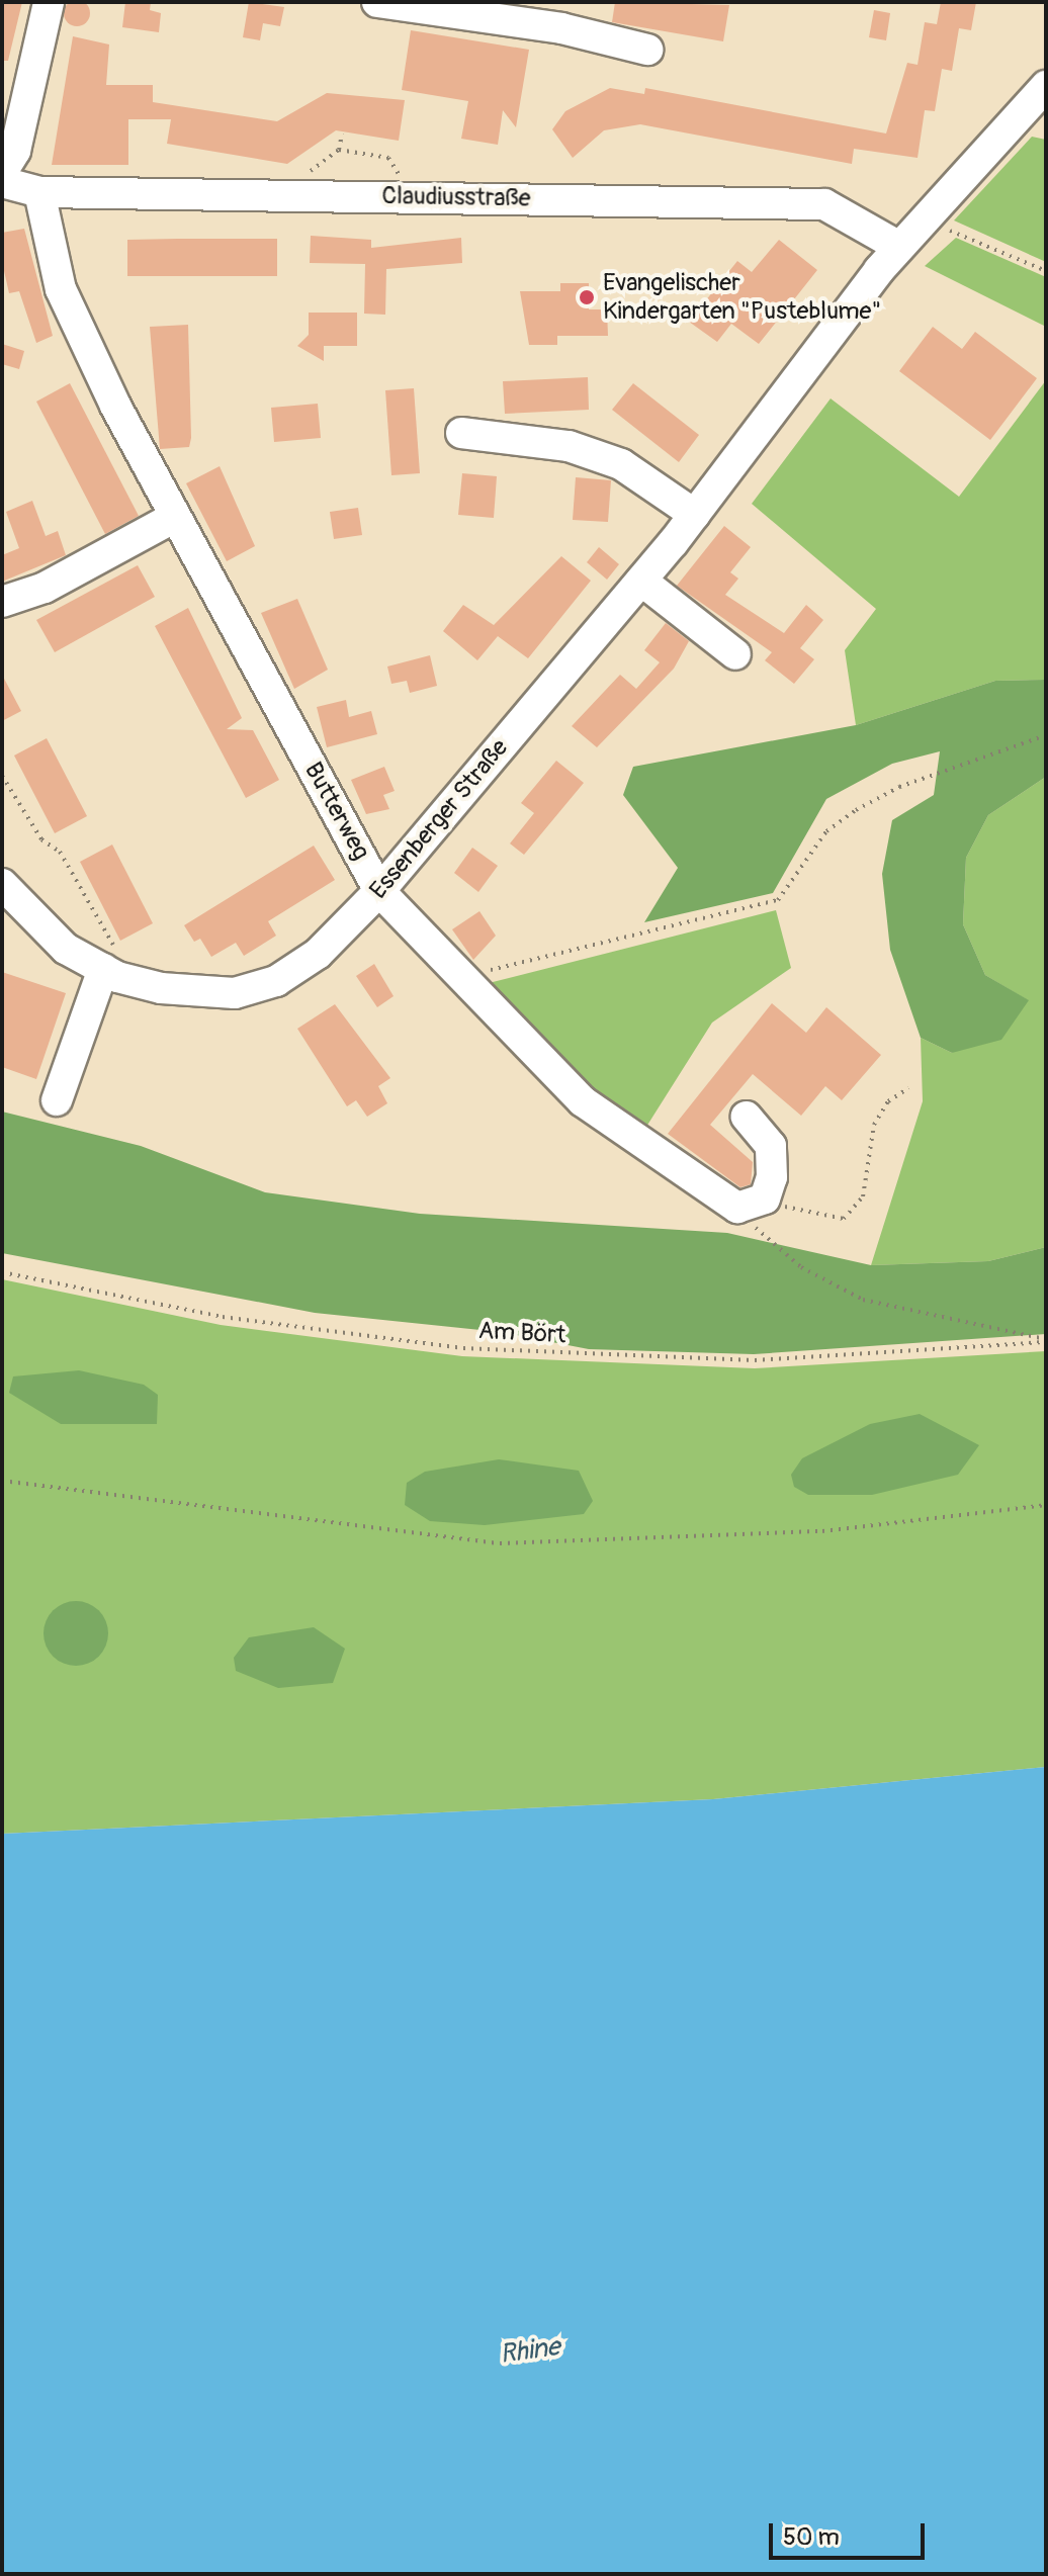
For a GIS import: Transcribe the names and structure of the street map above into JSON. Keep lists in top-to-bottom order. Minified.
{"streets":{"street":["Claudiusstraße","Butterweg","Essenberger Straße"],"path":["Am Bört"]},"crossings":[["Claudiusstraße","Butterweg"],["Claudiusstraße","Essenberger Straße"],["Butterweg","Essenberger Straße"]],"water":["Rhine"],"places":["Evangelischer Kindergarten \"Pusteblume\""],"scale_bar":"50 m"}
